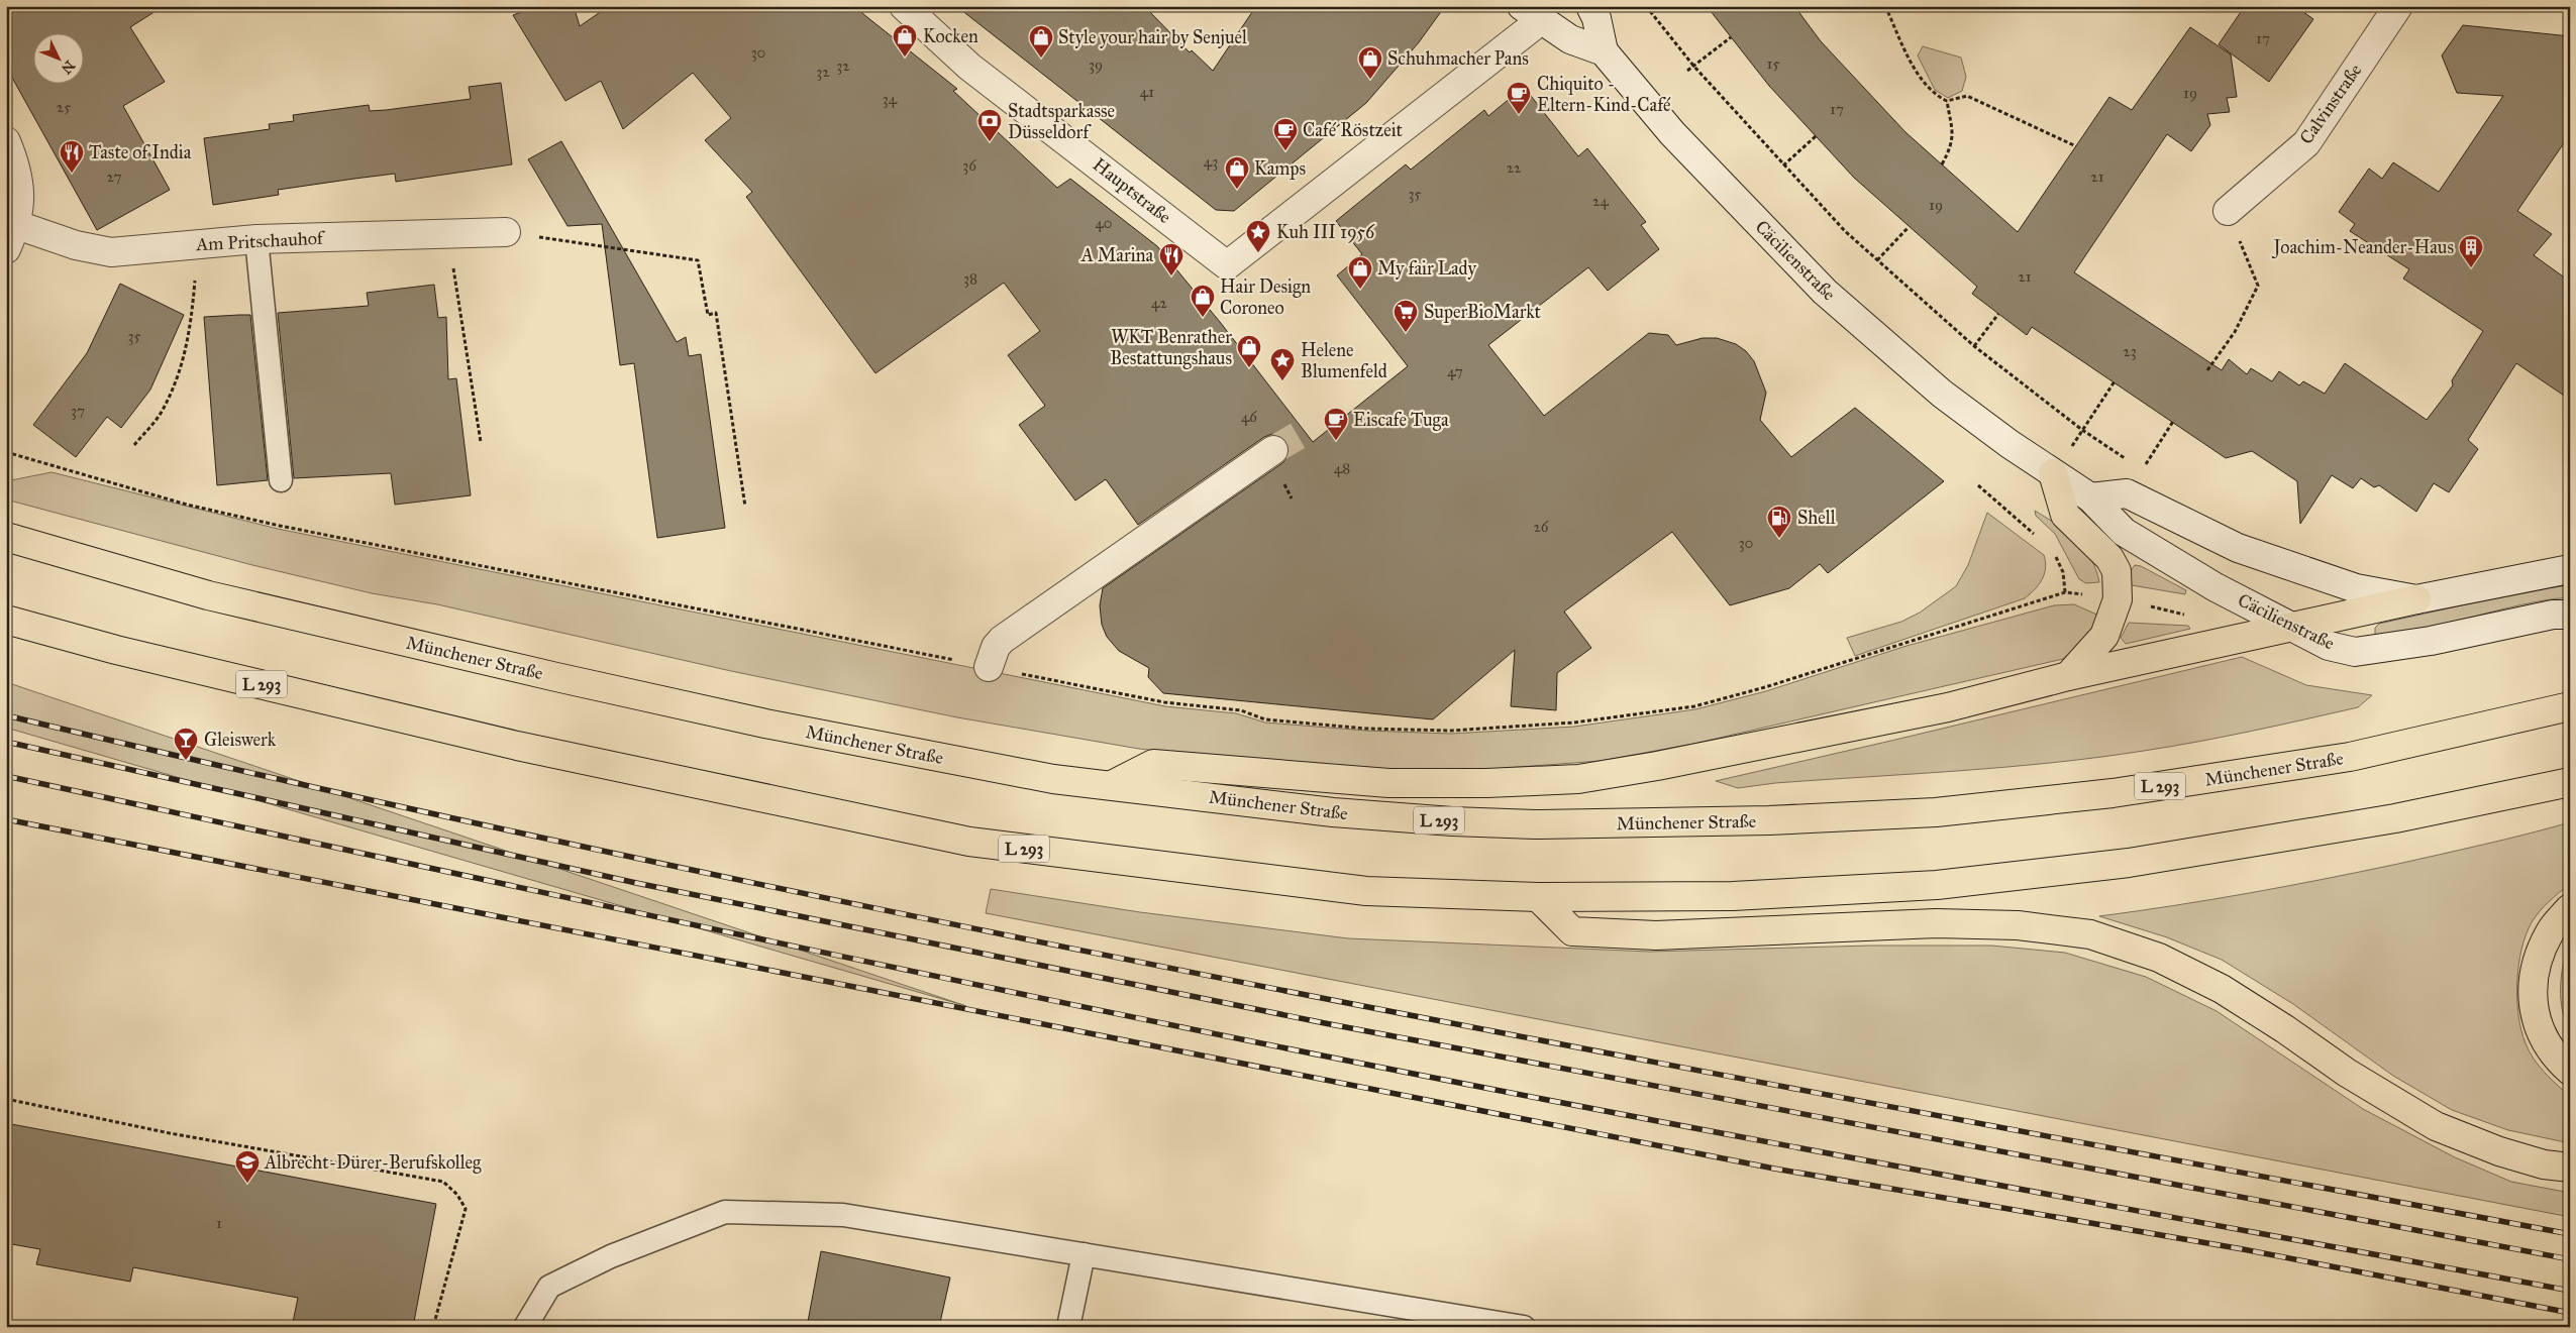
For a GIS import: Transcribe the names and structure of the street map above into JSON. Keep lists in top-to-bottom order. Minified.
{"streets":{"highway":["Münchener Straße","L 293"],"street":["Calvinstraße","Hauptstraße","Am Pritschauhof","Cäcilienstraße"]},"places":{"shop":["Kocken","Style your hair by Senjuel","Schuhmacher Pans","Kamps","My fair Lady","Hair Design Coroneo","WKT Benrather Bestattungshaus"],"cafe":["Chiquito - Eltern-Kind-Café","Café Röstzeit","Eiscafe Tuga"],"bank":["Stadtsparkasse Düsseldorf"],"restaurant":["Taste of India","A Marina"],"place":["Kuh III 1956","Helene Blumenfeld"],"building":["Joachim-Neander-Haus"],"supermarket":["SuperBioMarkt"],"fuel station":["Shell"],"bar":["Gleiswerk"],"school or university":["Albrecht-Dürer-Berufskolleg"]},"house_numbers":["17","30","15","39","32","32","41","19","34","25","17","43","36","22","27","21","35","24","19","40","21","38","42","35","23","47","37","46","48","26","30","1"],"north":"bottom right"}
